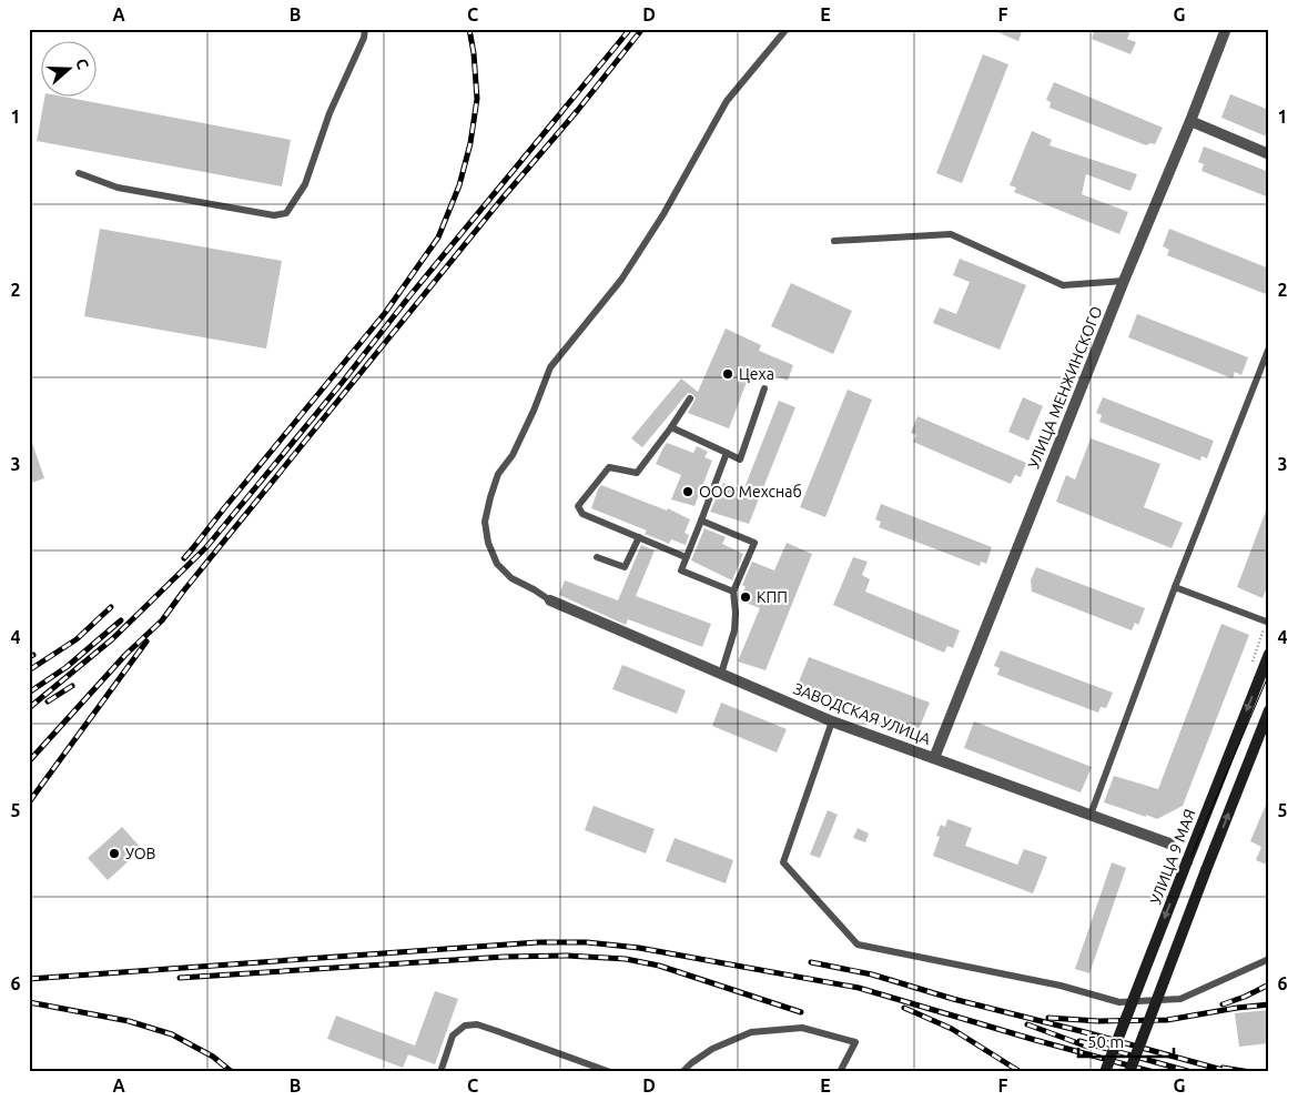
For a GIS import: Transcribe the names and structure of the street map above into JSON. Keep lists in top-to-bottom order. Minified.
{"streets":{"main road":["УЛИЦА 9 МАЯ"],"street":["УЛИЦА МЕНЖИНСКОГО","ЗАВОДСКАЯ УЛИЦА"]},"crossings":[["УЛИЦА МЕНЖИНСКОГО","ЗАВОДСКАЯ УЛИЦА"]],"places":["Цеха","ООО Мехснаб","КПП","УОВ"],"scale_bar":"50 m","north":"right","grid":{"columns":["A","B","C","D","E","F","G"],"rows":["1","2","3","4","5","6"]}}
